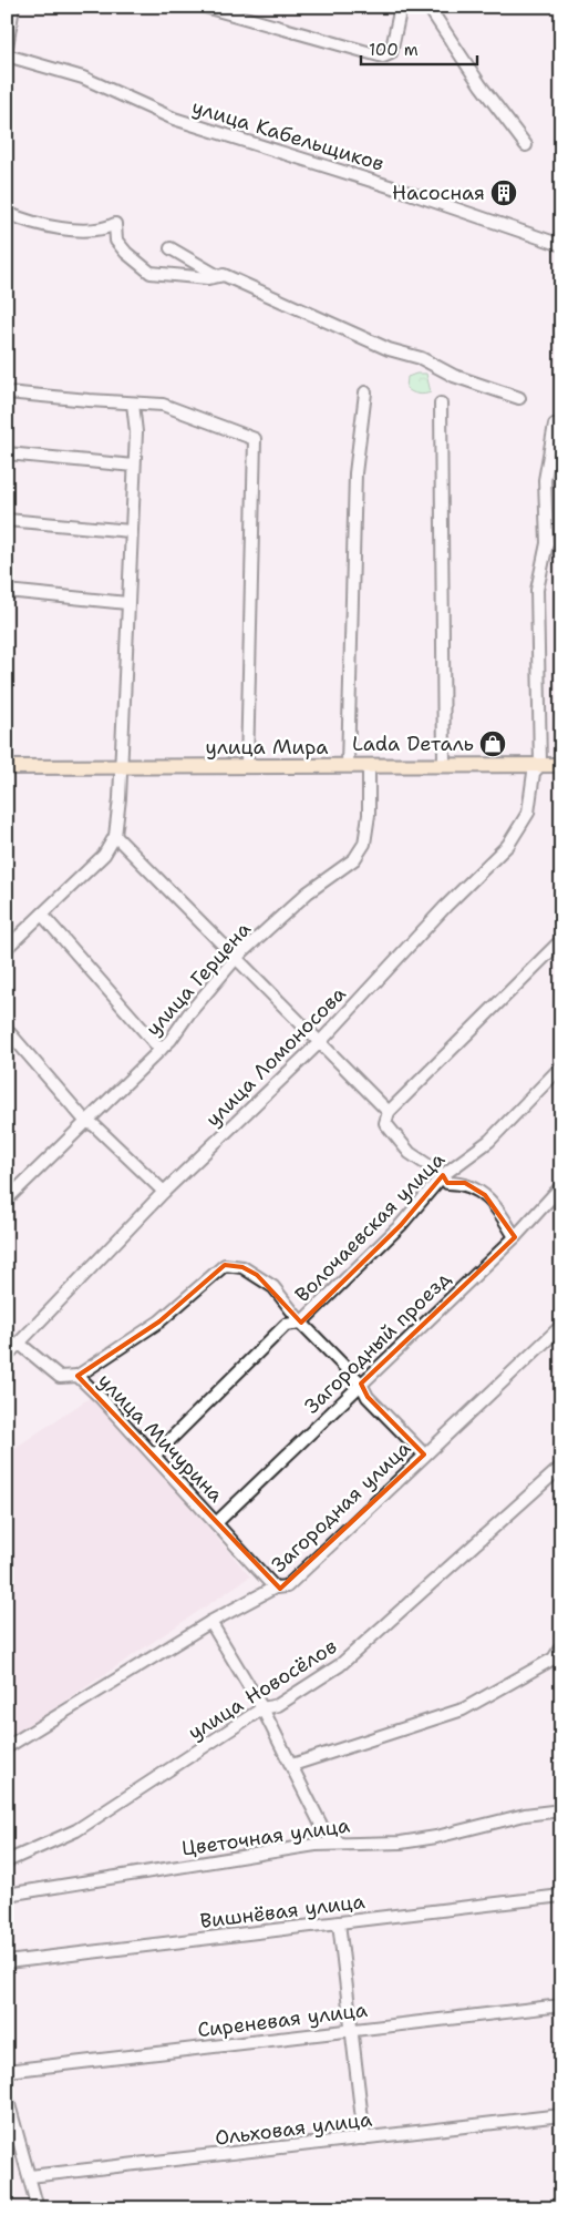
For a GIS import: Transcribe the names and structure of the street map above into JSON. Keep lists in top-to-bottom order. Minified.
{"streets":{"main road":["улица Мира"],"street":["улица Кабельщиков","улица Герцена","улица Ломоносова","Волочаевская улица","Загородный проезд","улица Мичурина","Загородная улица","улица Новосёлов","Цветочная улица","Вишнёвая улица","Сиреневая улица","Ольховая улица"]},"crossings":[["улица Мира","улица Герцена"],["улица Мира","улица Ломоносова"],["улица Ломоносова","улица Мичурина"],["Волочаевская улица","улица Мичурина"],["Загородный проезд","улица Мичурина"],["улица Мичурина","Загородная улица"]],"places":{"building":["Насосная"],"shop":["Lada Dеталь"]},"scale_bar":"100 m"}
